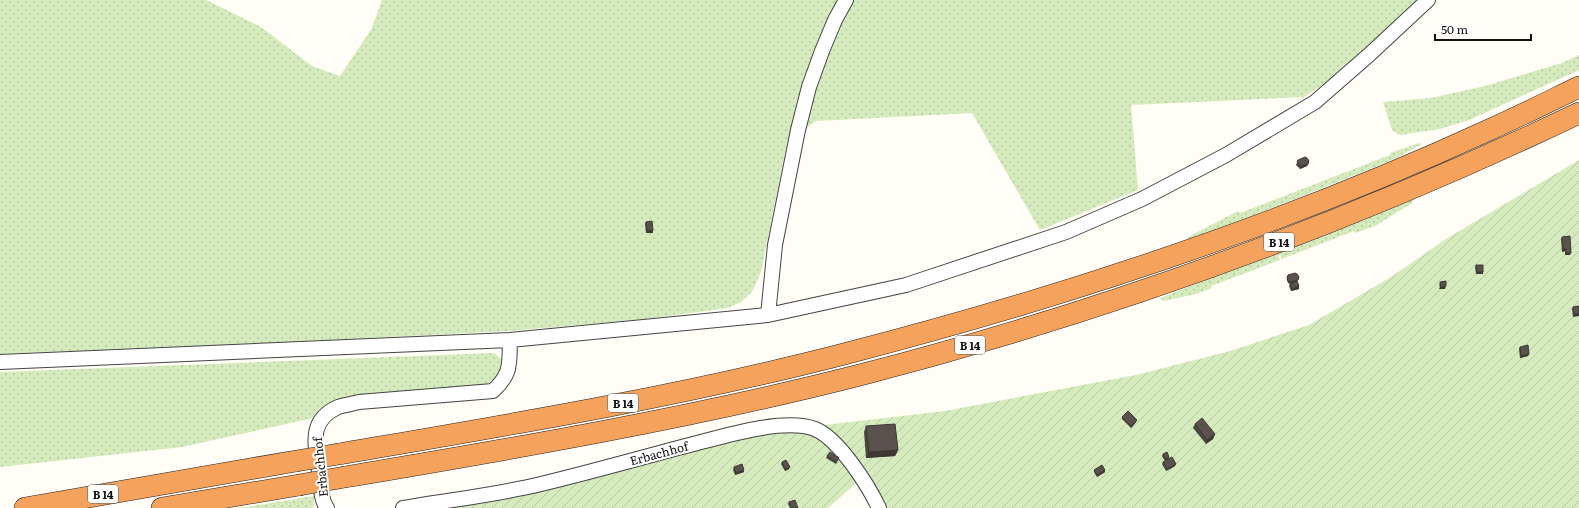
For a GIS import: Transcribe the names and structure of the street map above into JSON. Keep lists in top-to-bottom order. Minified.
{"streets":{"highway":["B 14"],"street":["Erbachhof"]},"scale_bar":"50 m"}
